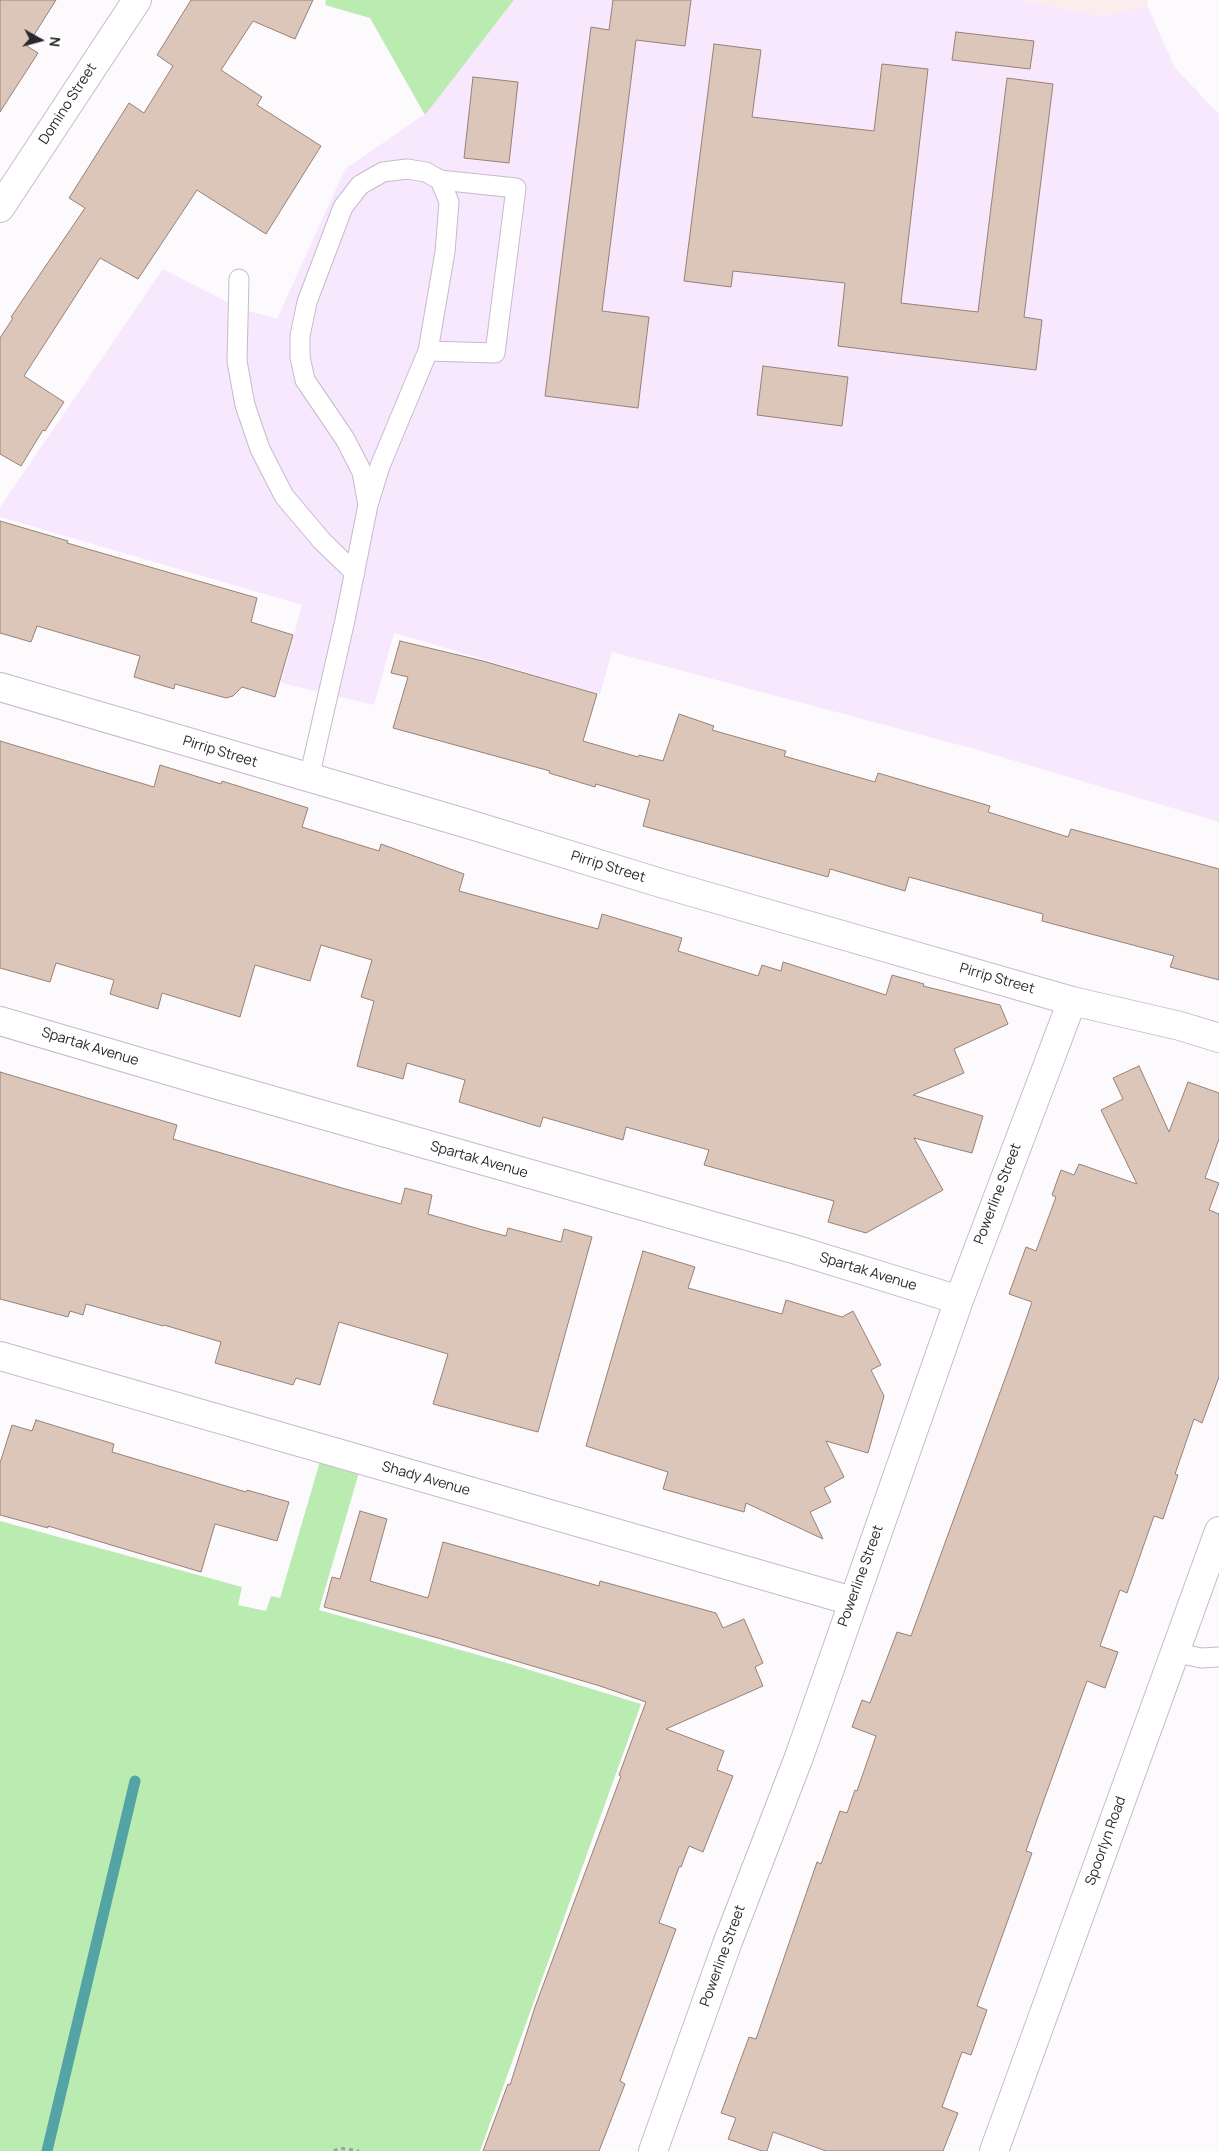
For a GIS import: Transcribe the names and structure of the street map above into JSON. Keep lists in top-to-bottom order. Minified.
{"streets":{"street":["Domino Street","Pirrip Street","Spartak Avenue","Powerline Street","Shady Avenue","Spoorlyn Road"]},"crossings":[["Pirrip Street","Powerline Street"],["Spartak Avenue","Powerline Street"],["Powerline Street","Shady Avenue"]],"north":"right"}
